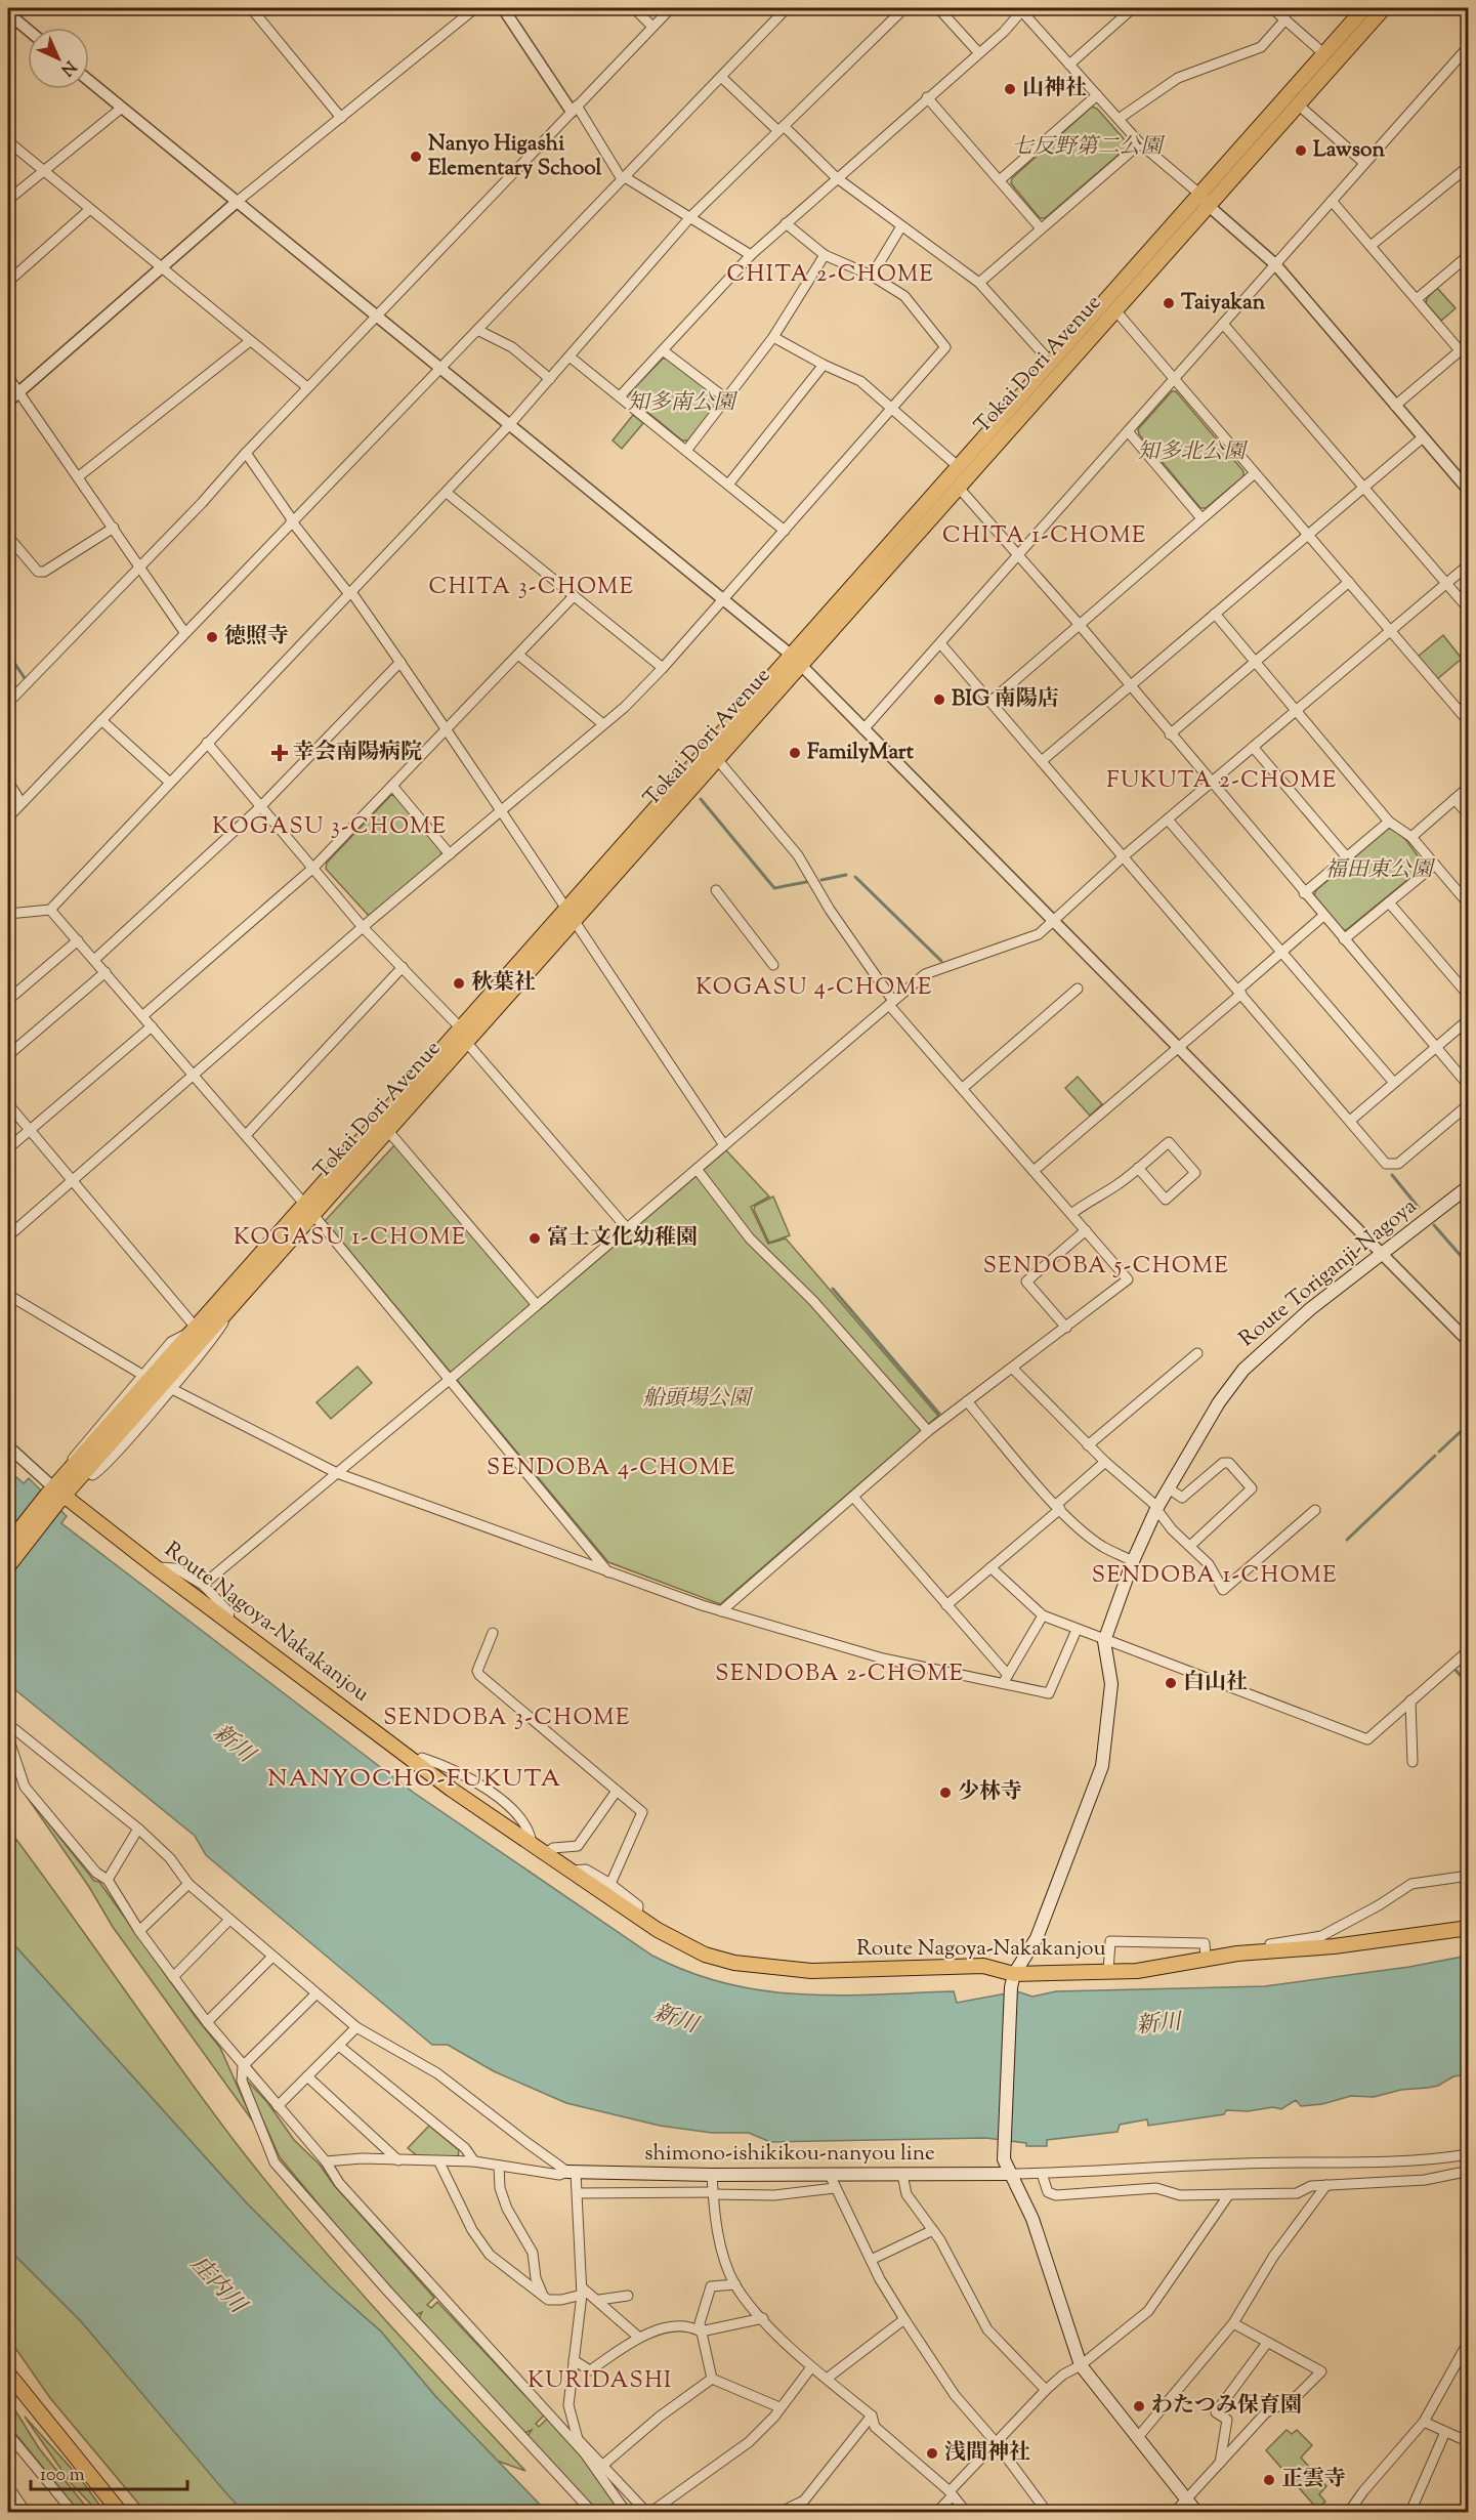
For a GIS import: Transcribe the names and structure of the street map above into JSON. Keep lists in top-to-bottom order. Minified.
{"streets":{"main road":["Tokai Dori Avenue","Route Toriganji-Nagoya","Route Nagoya-Nakakanjou","shimono-ishikikou-nanyou line"]},"crossings":[["Tokai Dori Avenue","Route Nagoya-Nakakanjou"],["Route Toriganji-Nagoya","Route Nagoya-Nakakanjou"],["Route Toriganji-Nagoya","shimono-ishikikou-nanyou line"]],"districts":["CHITA 2-CHOME","CHITA 1-CHOME","CHITA 3-CHOME","FUKUTA 2-CHOME","KOGASU 3-CHOME","KOGASU 4-CHOME","KOGASU 1-CHOME","SENDOBA 5-CHOME","SENDOBA 4-CHOME","SENDOBA 1-CHOME","SENDOBA 2-CHOME","SENDOBA 3-CHOME","NANYOCHO-FUKUTA","KURIDASHI"],"water":["新川","庄内川"],"parks":["七反野第二公園","知多南公園","知多北公園","福田東公園","船頭場公園"],"places":{"other":["山神社","Lawson","Nanyo Higashi Elementary School","Taiyakan","徳照寺","BIG 南陽店","FamilyMart","秋葉社","富士文化幼稚園","白山社","少林寺","わたつみ保育園","浅間神社","正雲寺"],"health":["幸会南陽病院"]},"scale_bar":"100 m","north":"bottom right"}
